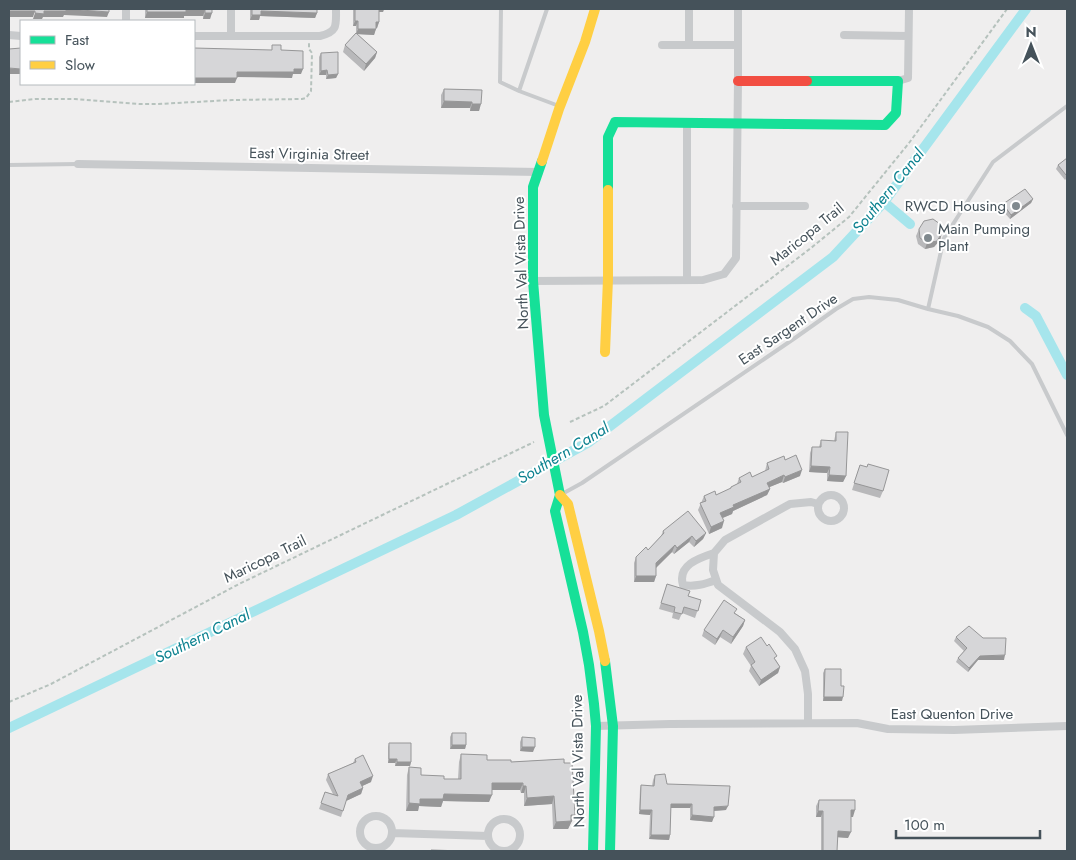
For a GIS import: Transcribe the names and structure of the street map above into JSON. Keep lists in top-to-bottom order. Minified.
{"streets":{"main road":["North Val Vista Drive"],"street":["East Virginia Street","East Quenton Drive"],"lane":["East Sargent Drive"],"path":["Maricopa Trail"]},"crossings":[["East Virginia Street","North Val Vista Drive"],["North Val Vista Drive","East Sargent Drive"],["North Val Vista Drive","East Quenton Drive"]],"water":["Southern Canal"],"places":["RWCD Housing","Main Pumping Plant"],"legend":["Fast","Slow"],"scale_bar":"100 m","north":"top"}
